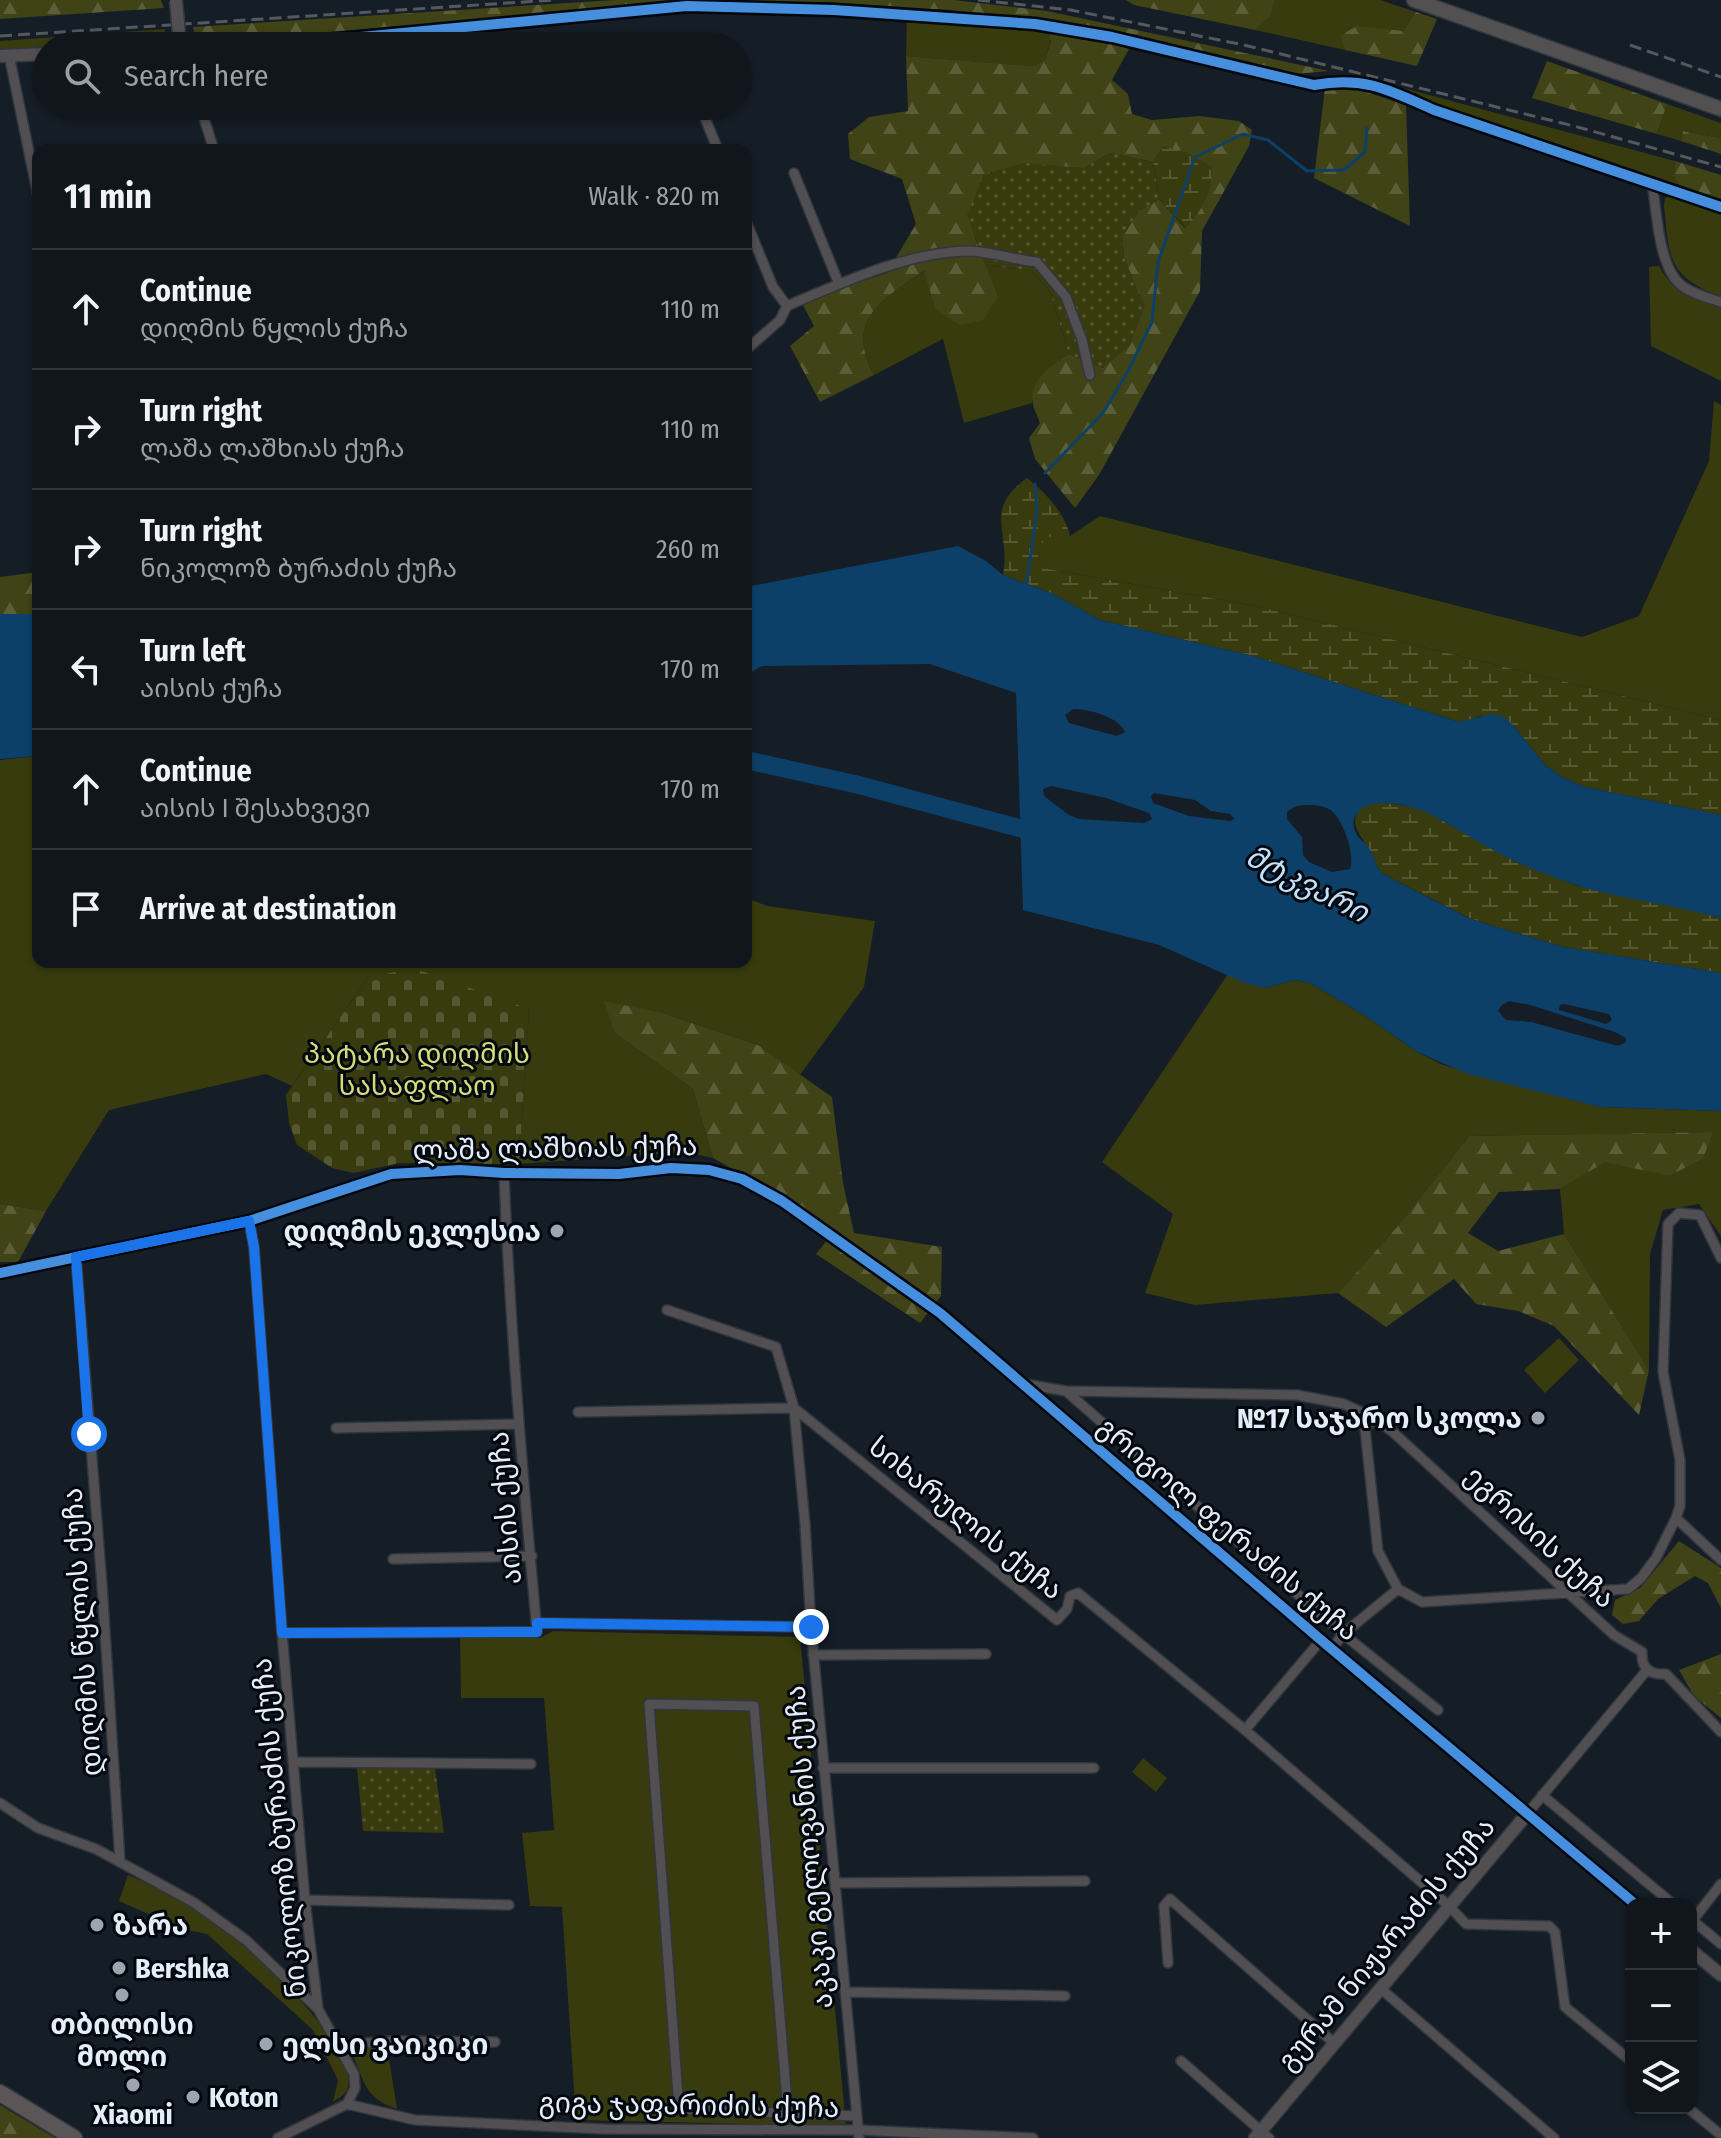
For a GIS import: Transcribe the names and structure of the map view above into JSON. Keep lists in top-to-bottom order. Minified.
{"streets":{"street":["ლაშა ლაშხიას ქუჩა","აისის ქუჩა","სიხარულის ქუჩა","გრიგოლ ფერაძის ქუჩა","ეგრისის ქუჩა","დიღმის წყლის ქუჩა","ნიკოლოზ ბურაძის ქუჩა","აკაკი გელოვანის ქუჩა","გურამ ნიჟარაძის ქუჩა","გიგა ჯაფარიძის ქუჩა"]},"crossings":[["ლაშა ლაშხიას ქუჩა","აისის ქუჩა"],["ლაშა ლაშხიას ქუჩა","გრიგოლ ფერაძის ქუჩა"],["ლაშა ლაშხიას ქუჩა","დიღმის წყლის ქუჩა"],["ლაშა ლაშხიას ქუჩა","ნიკოლოზ ბურაძის ქუჩა"],["აისის ქუჩა","ნიკოლოზ ბურაძის ქუჩა"],["სიხარულის ქუჩა","აკაკი გელოვანის ქუჩა"],["სიხარულის ქუჩა","გურამ ნიჟარაძის ქუჩა"],["გრიგოლ ფერაძის ქუჩა","ეგრისის ქუჩა"],["გრიგოლ ფერაძის ქუჩა","გურამ ნიჟარაძის ქუჩა"],["ეგრისის ქუჩა","გურამ ნიჟარაძის ქუჩა"],["ნიკოლოზ ბურაძის ქუჩა","გიგა ჯაფარიძის ქუჩა"],["აკაკი გელოვანის ქუჩა","გიგა ჯაფარიძის ქუჩა"]],"water":["მტკვარი"],"parks":["პატარა დიღმის სასაფლაო"],"places":["დიღმის ეკლესია","№17 საჯარო სკოლა","ზარა","Bershka","თბილისი მოლი","ელსი ვაიკიკი","Xiaomi","Koton"],"page":{"search":"Search here","heading":["11 min","Walk · 820 m"],"list":[["Continue","დიღმის წყლის ქუჩა","110 m"],["Turn right","ლაშა ლაშხიას ქუჩა","110 m"],["Turn right","ნიკოლოზ ბურაძის ქუჩა","260 m"],["Turn left","აისის ქუჩა","170 m"],["Continue","აისის I შესახვევი","170 m"],"Arrive at destination"],"map_buttons":["+","−"]}}
